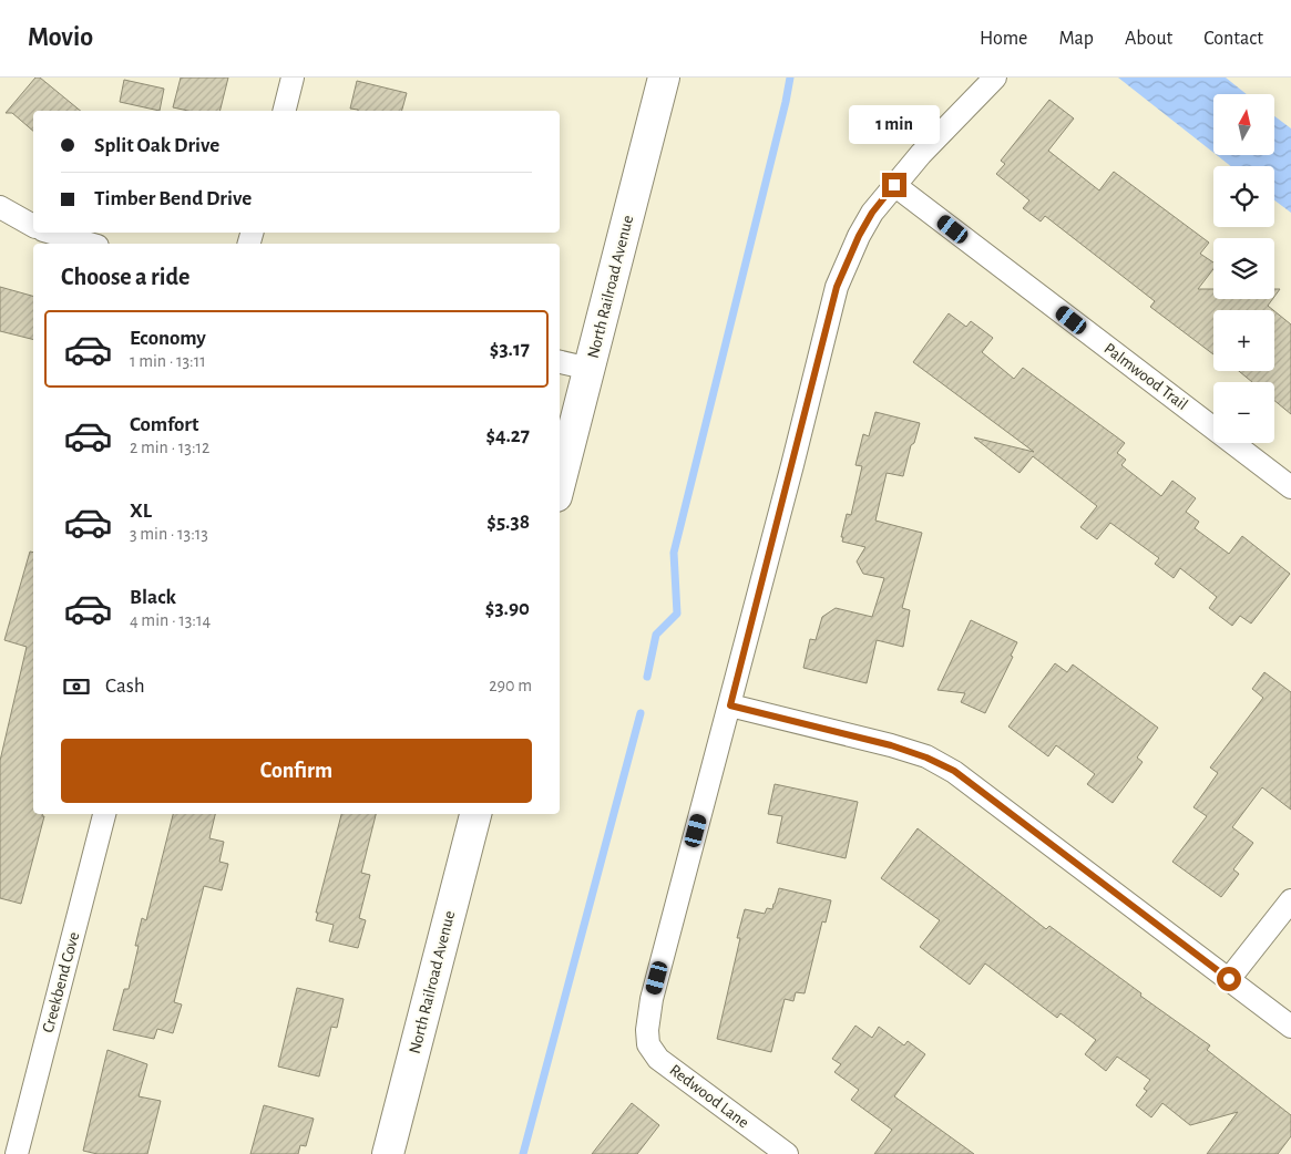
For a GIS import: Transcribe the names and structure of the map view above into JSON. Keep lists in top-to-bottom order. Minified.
{"streets":{"street":["North Railroad Avenue","Palmwood Trail","Creekbend Cove","Redwood Lane"]},"north":"top","page":{"header":"Movio","nav":["Home","Map","About","Contact"],"map_buttons":["+","−"],"bubble":"1 min","banner":["Split Oak Drive","Timber Bend Drive"],"heading":"Choose a ride","list":[{"name":"Economy","note":"1 min · 13:11","value":"$3.17"},{"name":"Comfort","note":"2 min · 13:12","value":"$4.27"},{"name":"XL","note":"3 min · 13:13","value":"$5.38"},{"name":"Black","note":"4 min · 13:14","value":"$3.90"}],"pay":["Cash","290 m"],"buttons":"Confirm"}}
